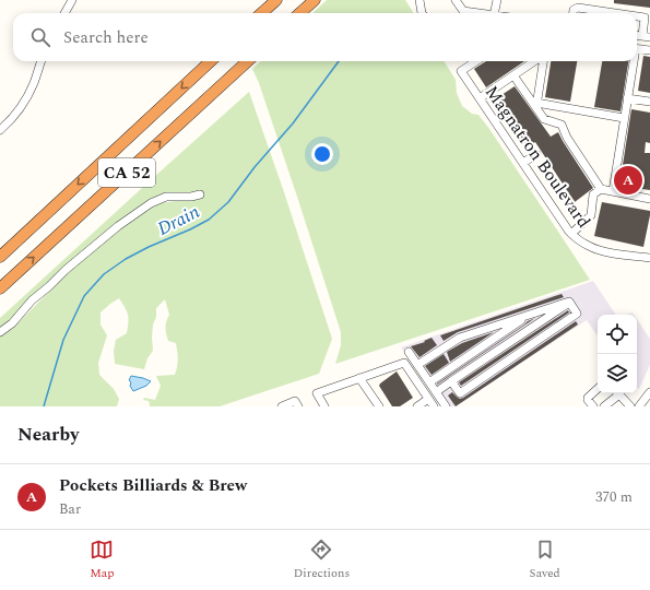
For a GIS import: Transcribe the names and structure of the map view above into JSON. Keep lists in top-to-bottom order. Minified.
{"streets":{"highway":["CA 52"],"street":["Magnatron Boulevard"]},"water":["Drain"],"page":{"search":"Search here","pins":"A","heading":"Nearby","list":[{"mark":"A","name":"Pockets Billiards & Brew","note":"Bar","value":"370 m"}],"nav":["Map","Directions","Saved"]}}
